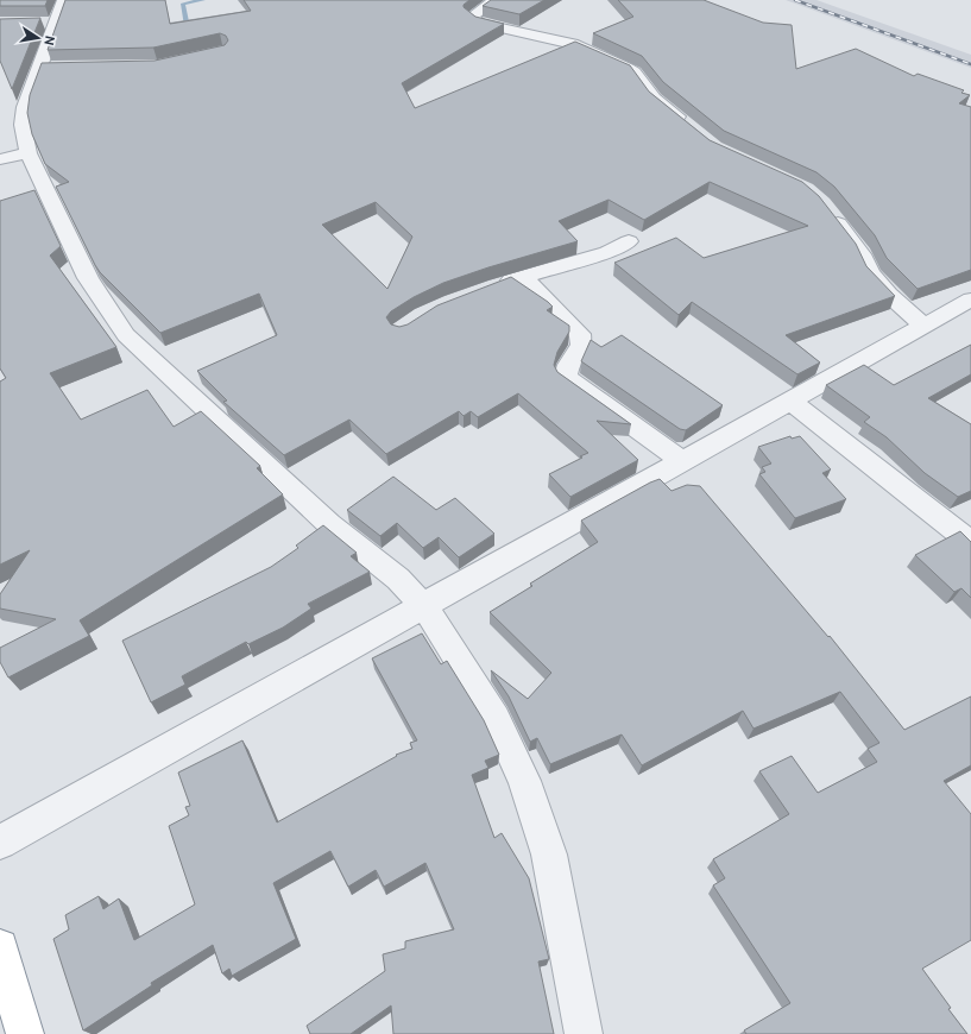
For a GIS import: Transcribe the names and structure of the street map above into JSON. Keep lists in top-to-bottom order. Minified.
{"north":"right"}
